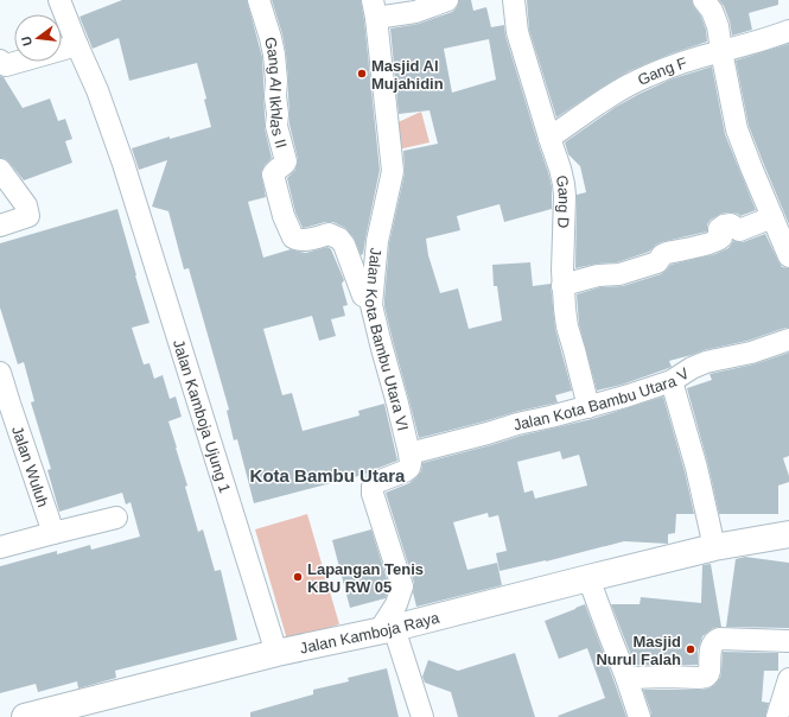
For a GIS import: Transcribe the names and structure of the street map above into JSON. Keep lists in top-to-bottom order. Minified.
{"streets":{"street":["Gang F","Gang Al Ikhlas II","Gang D","Jalan Kota Bambu Utara VI","Jalan Kota Bambu Utara V","Jalan Kamboja Ujung 1","Jalan Wuluh","Jalan Kamboja Raya"]},"crossings":[["Gang F","Gang D"],["Gang D","Jalan Kota Bambu Utara V"],["Jalan Kota Bambu Utara VI","Jalan Kota Bambu Utara V"],["Jalan Kamboja Ujung 1","Jalan Kamboja Raya"]],"districts":["Kota Bambu Utara"],"places":["Masjid Al Mujahidin","Lapangan Tenis KBU RW 05","Masjid Nurul Falah"],"north":"left"}
